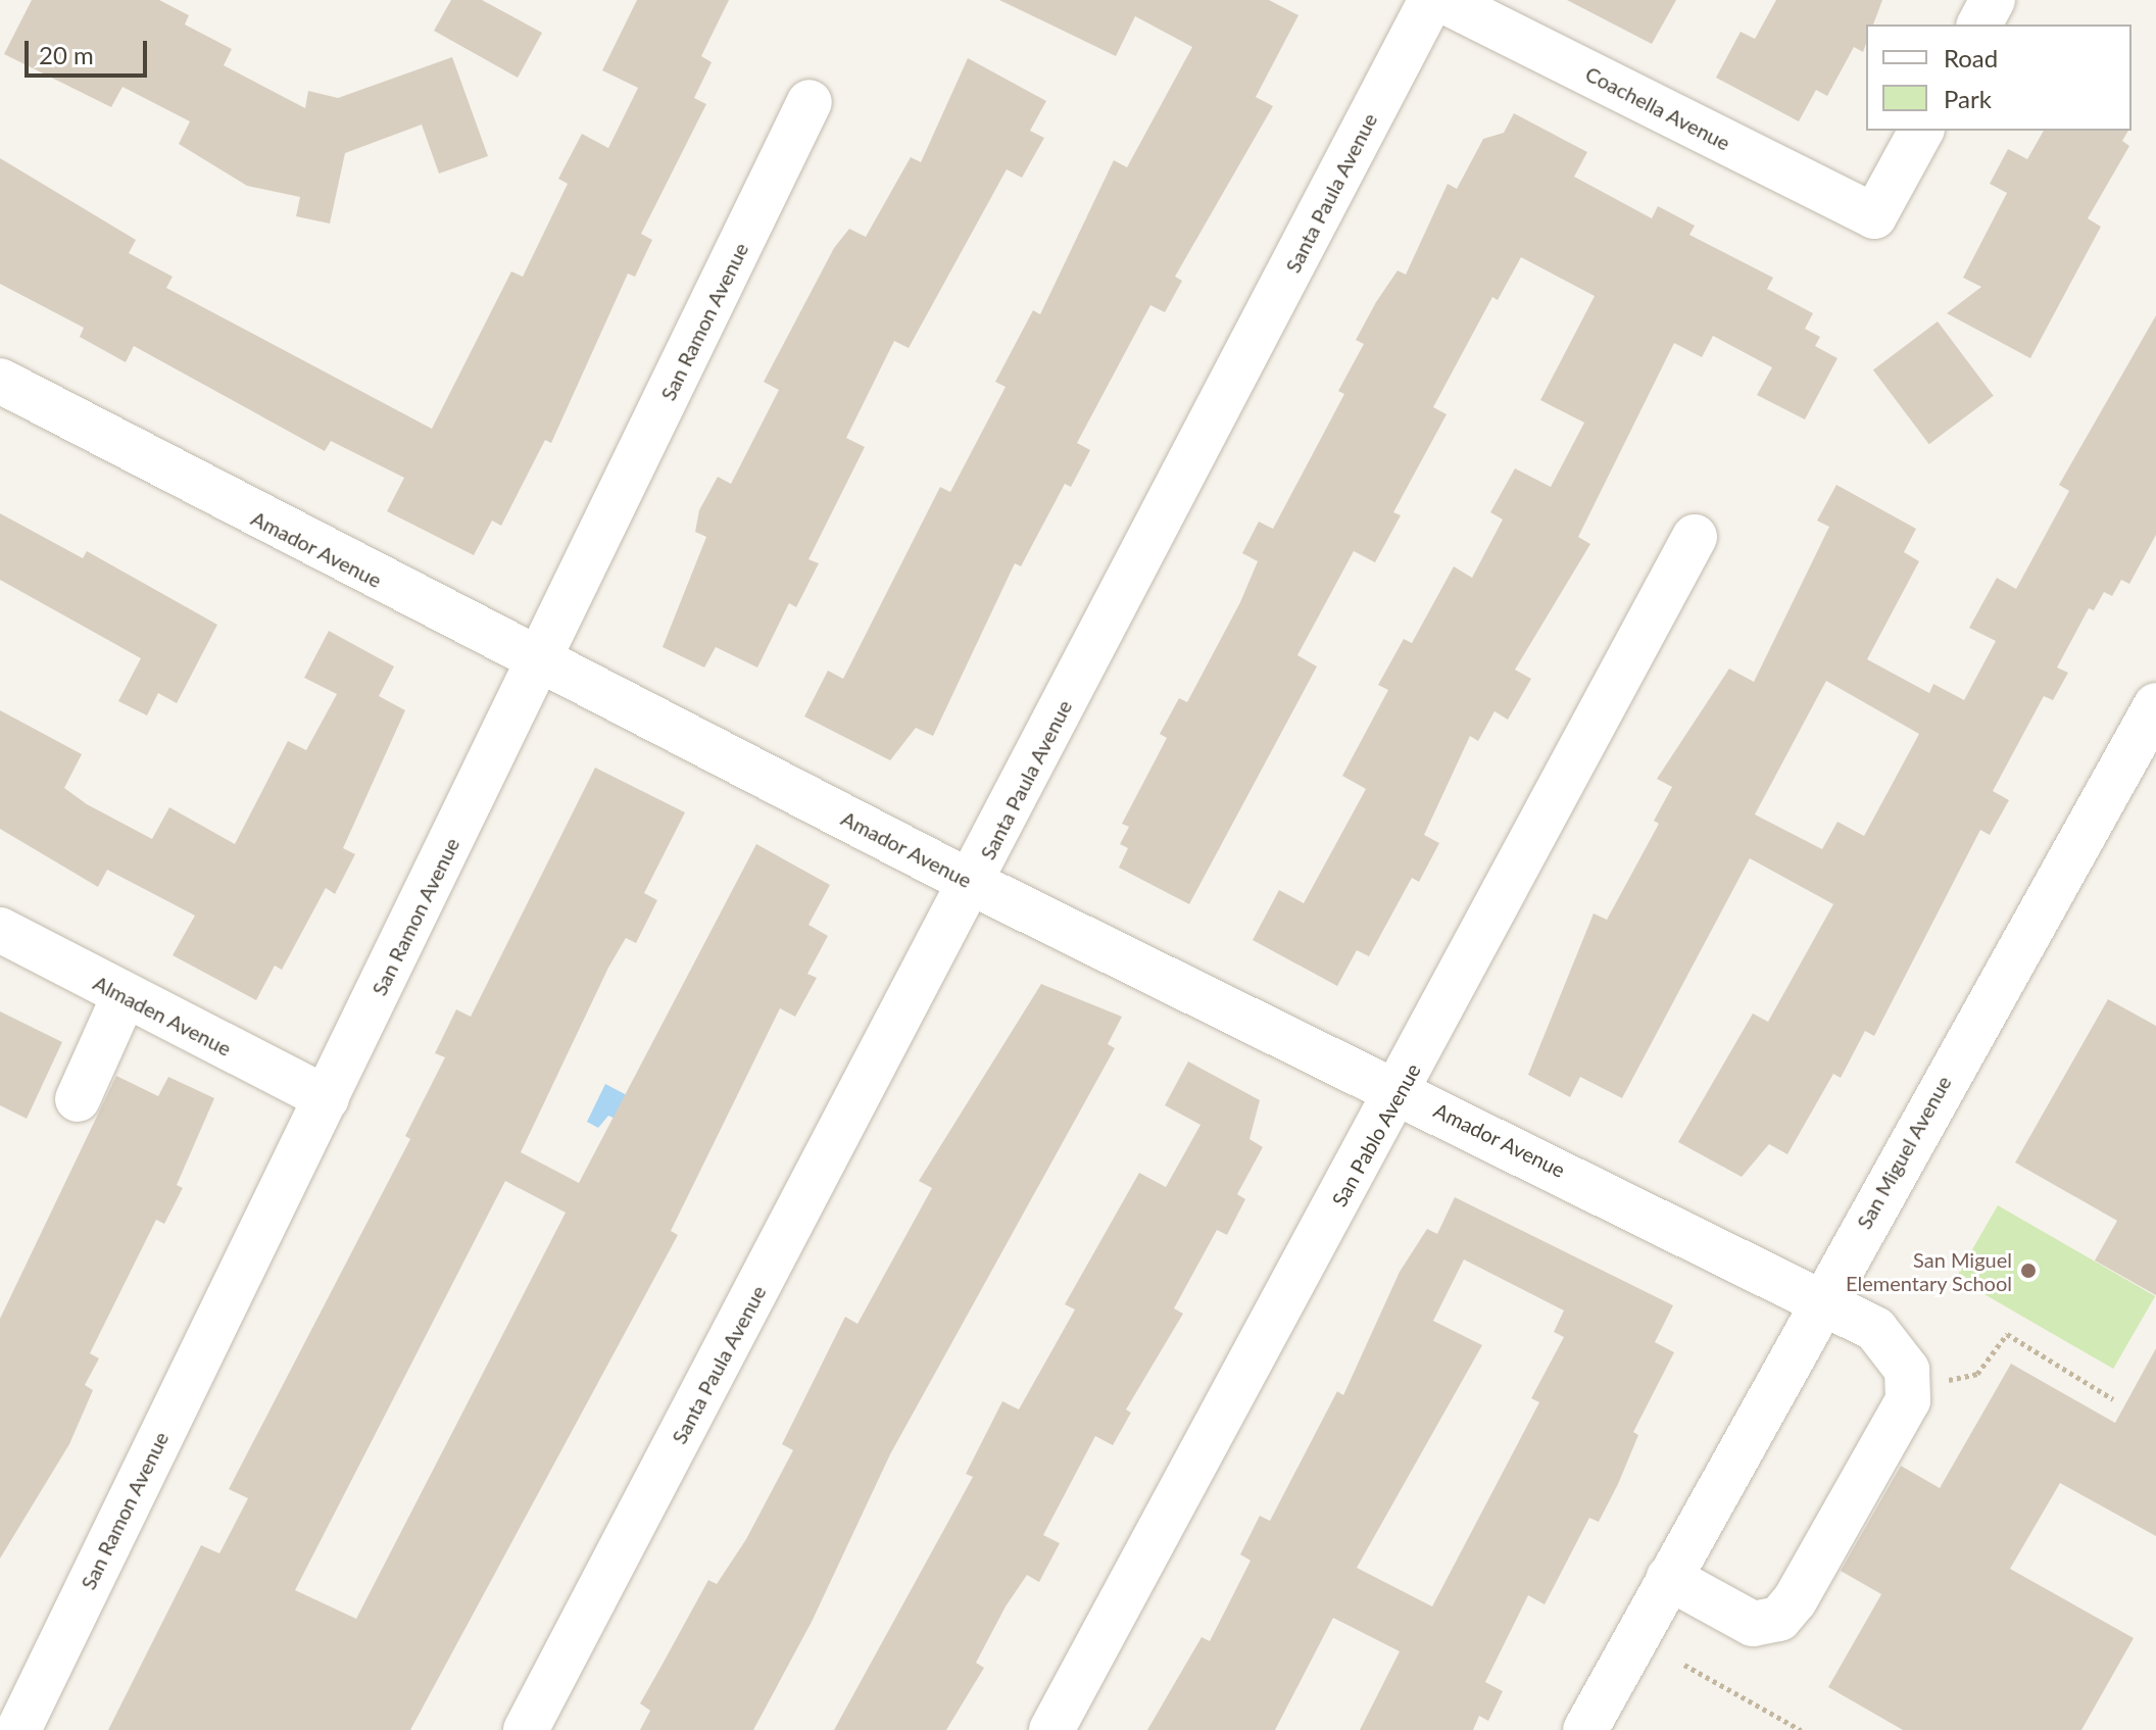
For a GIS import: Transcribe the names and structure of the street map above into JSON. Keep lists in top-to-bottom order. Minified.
{"streets":{"street":["Coachella Avenue","Santa Paula Avenue","San Ramon Avenue","Amador Avenue","Almaden Avenue","San Pablo Avenue","San Miguel Avenue"]},"crossings":[["Santa Paula Avenue","Amador Avenue"],["San Ramon Avenue","Amador Avenue"],["San Ramon Avenue","Almaden Avenue"],["Amador Avenue","San Pablo Avenue"],["Amador Avenue","San Miguel Avenue"]],"places":["San Miguel Elementary School"],"legend":["Road","Park"],"scale_bar":"20 m"}
